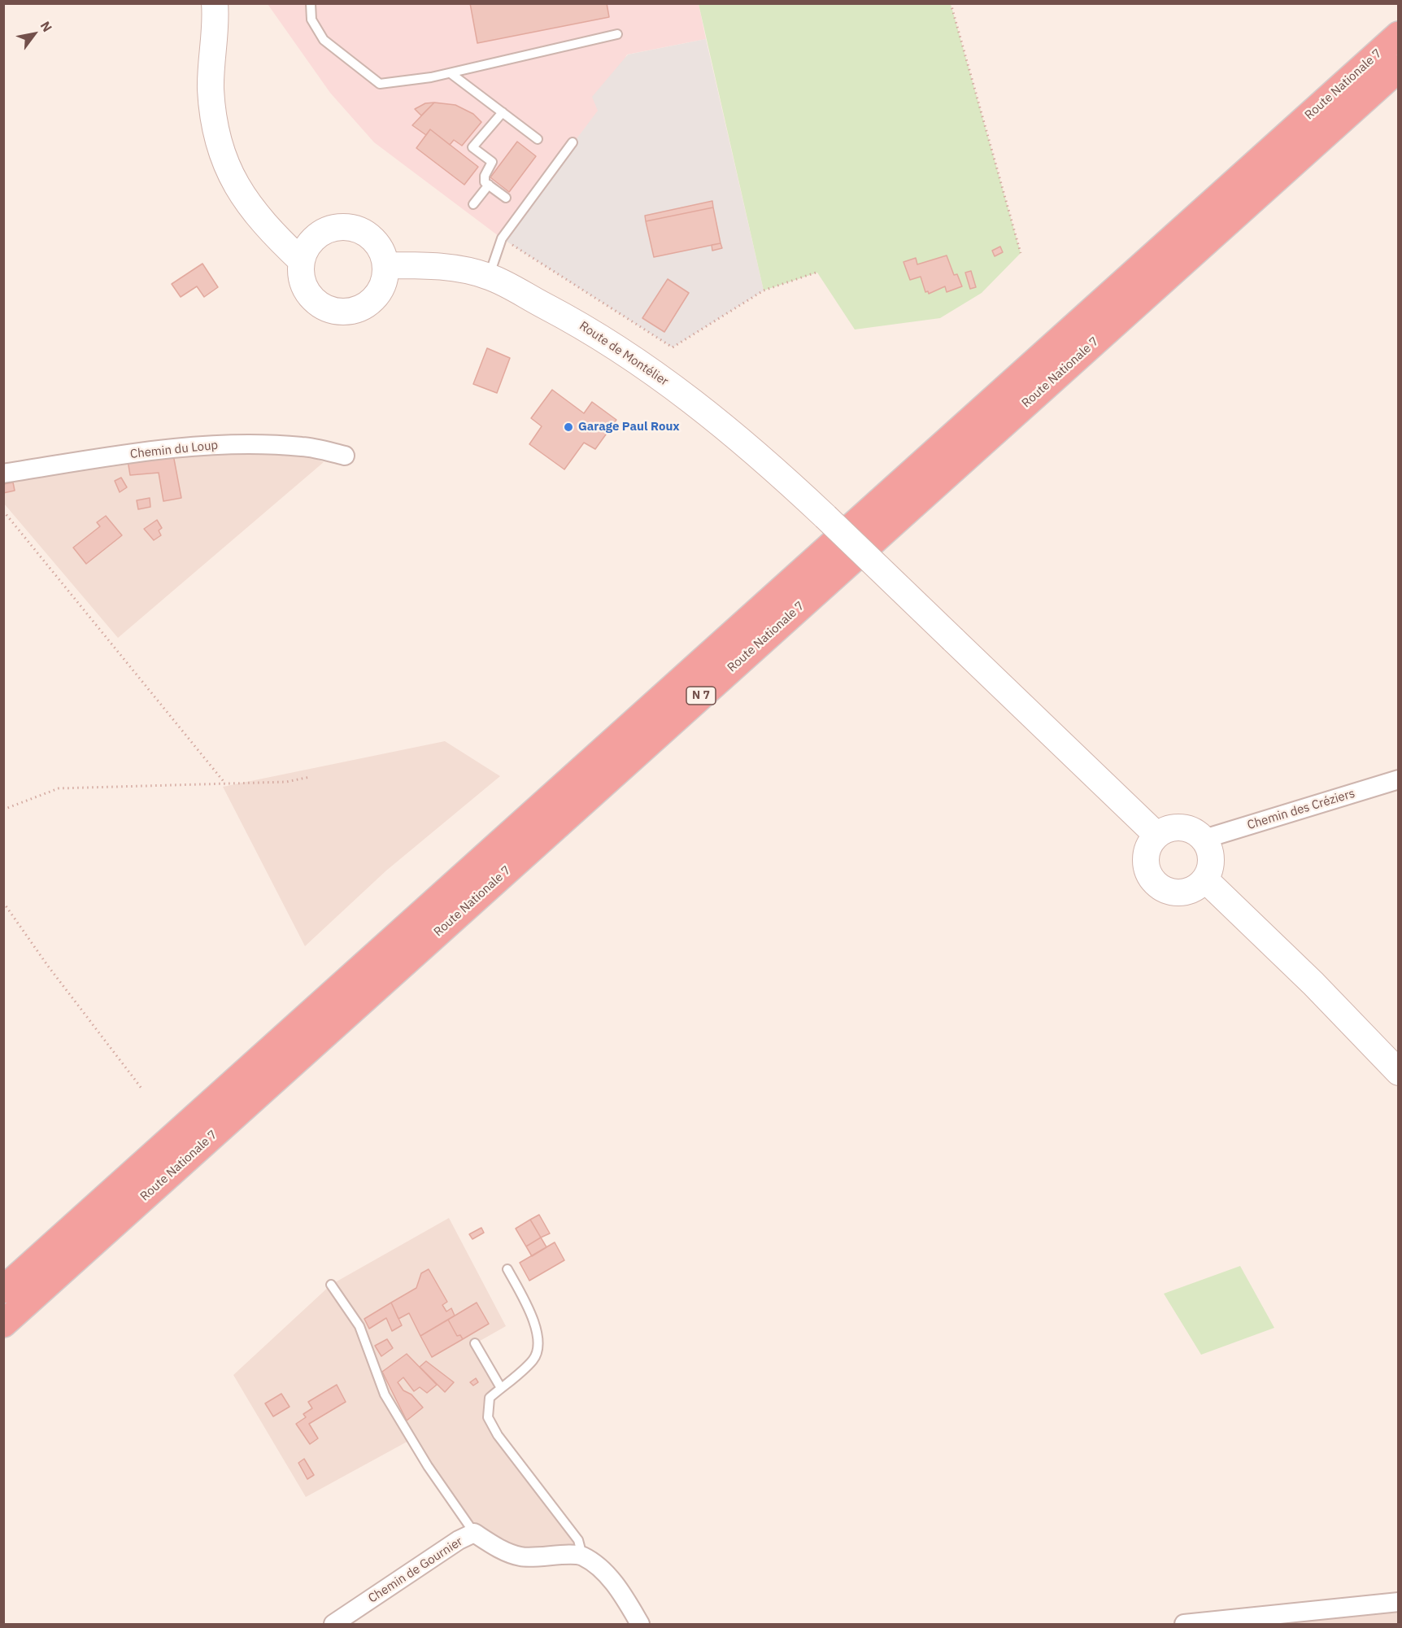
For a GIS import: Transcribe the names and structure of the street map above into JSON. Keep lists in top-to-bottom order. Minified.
{"streets":{"highway":["Route Nationale 7","N 7"],"main road":["Route de Montélier"],"street":["Chemin du Loup","Chemin des Créziers","Chemin de Gournier"]},"crossings":[["Route de Montélier","Chemin des Créziers"]],"places":["Garage Paul Roux"],"north":"top right"}
